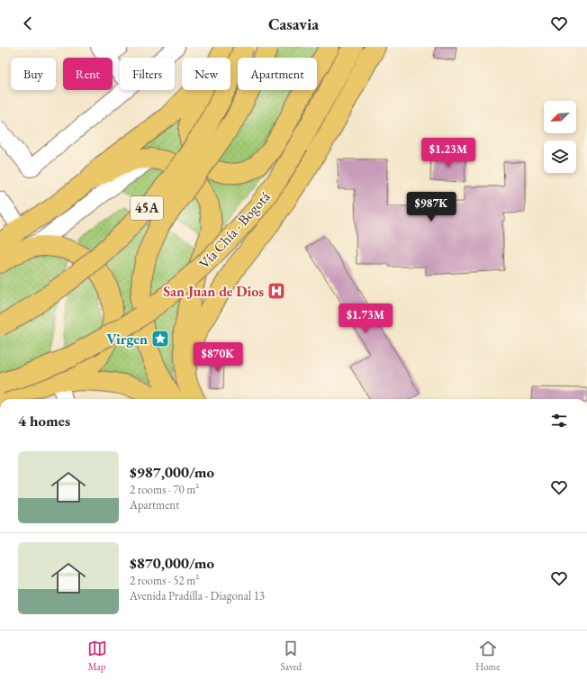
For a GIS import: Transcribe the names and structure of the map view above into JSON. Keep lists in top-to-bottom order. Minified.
{"streets":{"main road":["45A","Vía Chía - Bogotá"]},"places":{"hospital":["San Juan de Dios"],"place":["Virgen"]},"north":"bottom left","page":{"header":"Casavia","chip":["Buy","Rent","Filters","New","Apartment"],"price":["$1.23M","$987K","$1.73M","$870K"],"heading":"4 homes","list":[{"name":"$987,000/mo","note":"2 rooms · 70 m² · Apartment"},{"name":"$870,000/mo","note":"2 rooms · 52 m² · Avenida Pradilla - Diagonal 13"}],"tabs":["Map","Saved","Home"]}}
